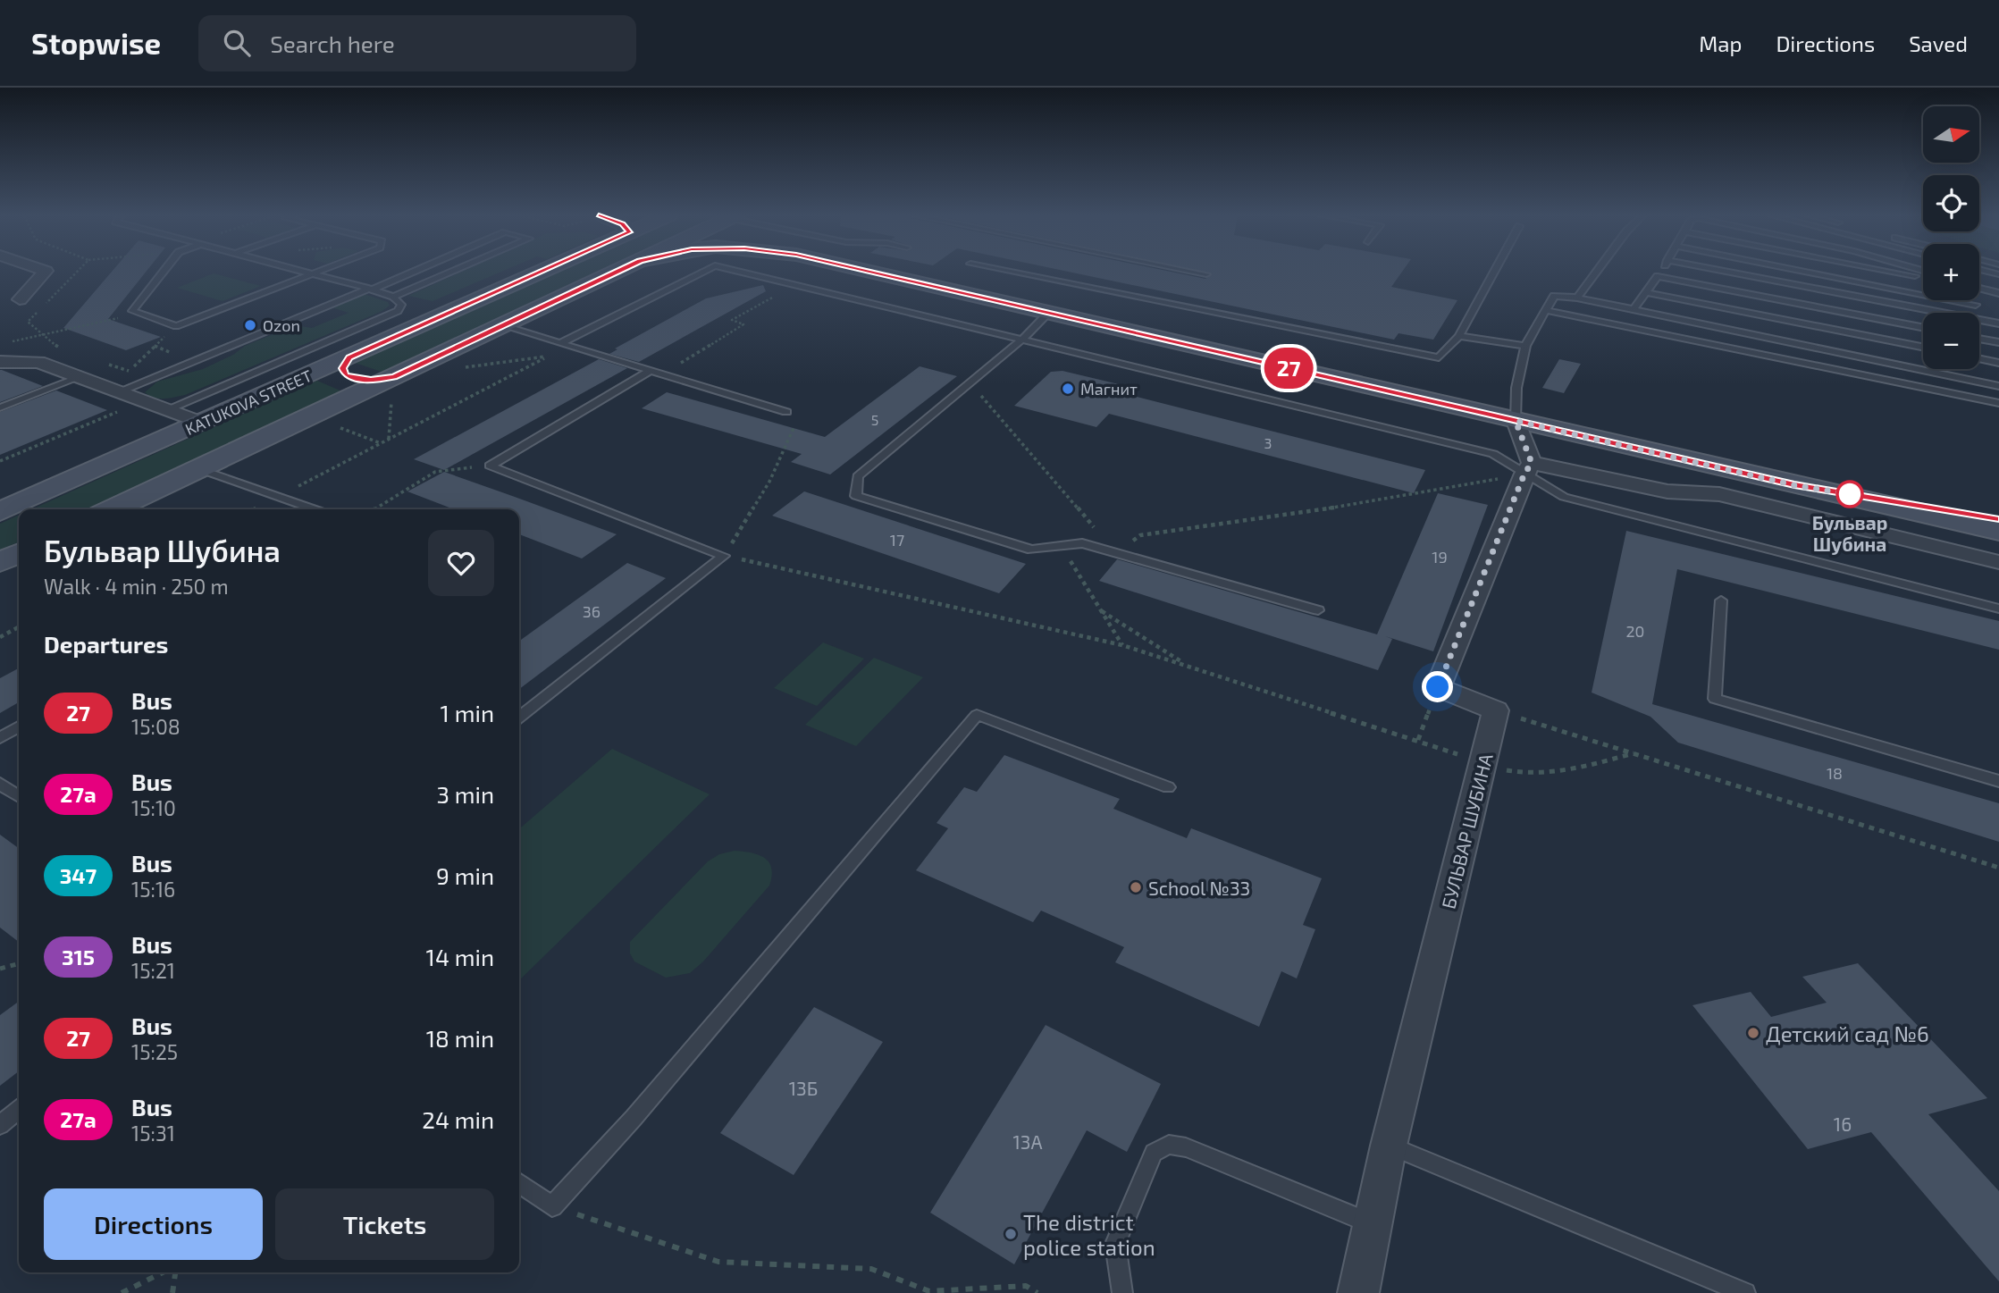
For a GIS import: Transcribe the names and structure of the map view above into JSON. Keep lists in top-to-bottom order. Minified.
{"streets":{"main road":["KATUKOVA STREET"],"street":["БУЛЬВАР ШУБИНА"]},"places":["Ozon","Магнит","Бульвар Шубина","School №33","Детский сад №6","The district police station"],"lines":["bus line 27"],"house_numbers":["5","3","17","19","36","20","18","13Б","16","13А"],"north":"right","page":{"header":"Stopwise","search":"Search here","nav":["Map","Directions","Saved"],"on_map":"27","map_buttons":["+","−"],"heading":[["Бульвар Шубина","Walk · 4 min · 250 m"],"Departures"],"list":[{"mark":"27","name":"Bus","note":"15:08","value":"1 min"},{"mark":"27а","name":"Bus","note":"15:10","value":"3 min"},{"mark":"347","name":"Bus","note":"15:16","value":"9 min"},{"mark":"315","name":"Bus","note":"15:21","value":"14 min"},{"mark":"27","name":"Bus","note":"15:25","value":"18 min"},{"mark":"27а","name":"Bus","note":"15:31","value":"24 min"}],"buttons":["Directions","Tickets"]}}
